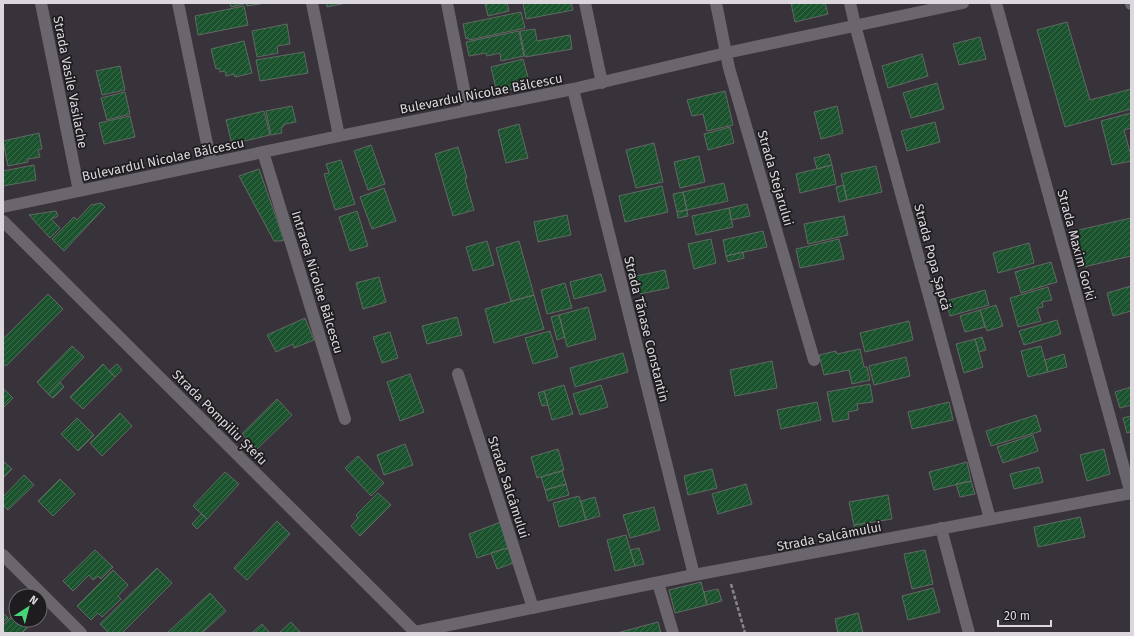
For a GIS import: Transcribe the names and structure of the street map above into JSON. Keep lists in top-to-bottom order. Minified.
{"streets":{"street":["Strada Vasile Vasilache","Bulevardul Nicolae Bălcescu","Strada Stejarului","Strada Maxim Gorki","Strada Popa Șapcă","Intrarea Nicolae Bălcescu","Strada Tănase Constantin","Strada Pompiliu Ștefu","Strada Salcâmului"]},"crossings":[["Strada Vasile Vasilache","Bulevardul Nicolae Bălcescu"],["Bulevardul Nicolae Bălcescu","Strada Stejarului"],["Bulevardul Nicolae Bălcescu","Strada Popa Șapcă"],["Bulevardul Nicolae Bălcescu","Intrarea Nicolae Bălcescu"],["Bulevardul Nicolae Bălcescu","Strada Tănase Constantin"],["Strada Maxim Gorki","Strada Salcâmului"],["Strada Popa Șapcă","Strada Salcâmului"],["Strada Tănase Constantin","Strada Salcâmului"],["Strada Pompiliu Ștefu","Strada Salcâmului"]],"scale_bar":"20 m","north":"top right"}
